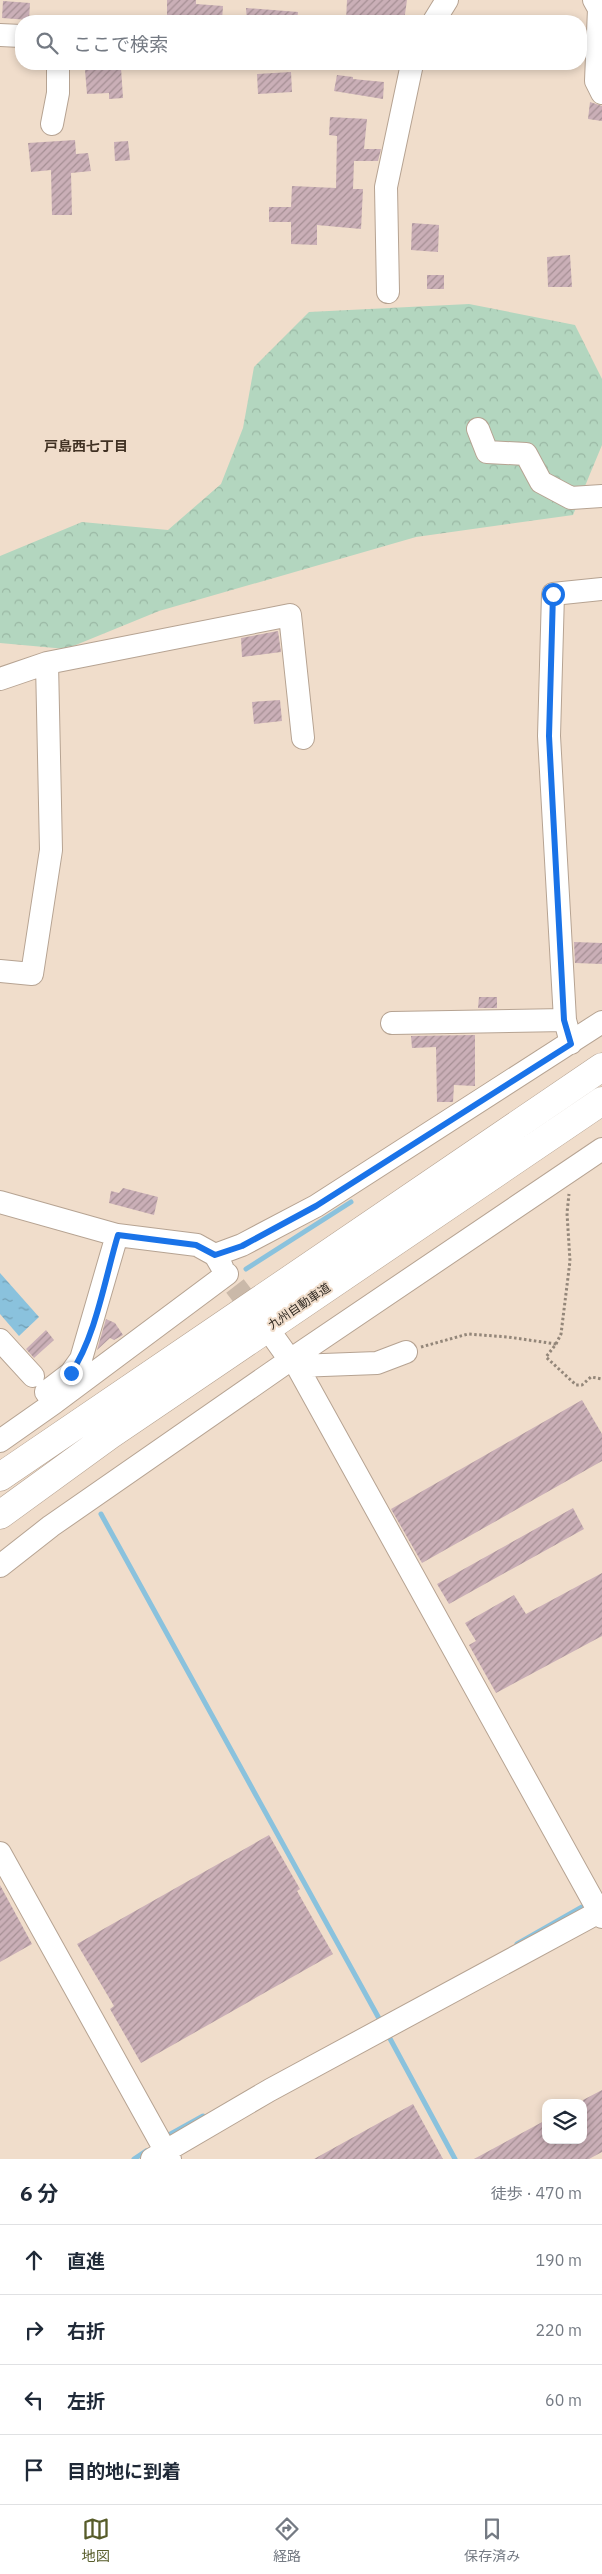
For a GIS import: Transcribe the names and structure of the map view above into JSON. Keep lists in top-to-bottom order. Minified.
{"streets":{"highway":["九州自動車道"]},"districts":["戸島西七丁目"],"page":{"search":"ここで検索","heading":["6 分","徒歩 · 470 m"],"list":[["直進","190 m"],["右折","220 m"],["左折","60 m"],"目的地に到着"],"nav":["地図","経路","保存済み"]}}
